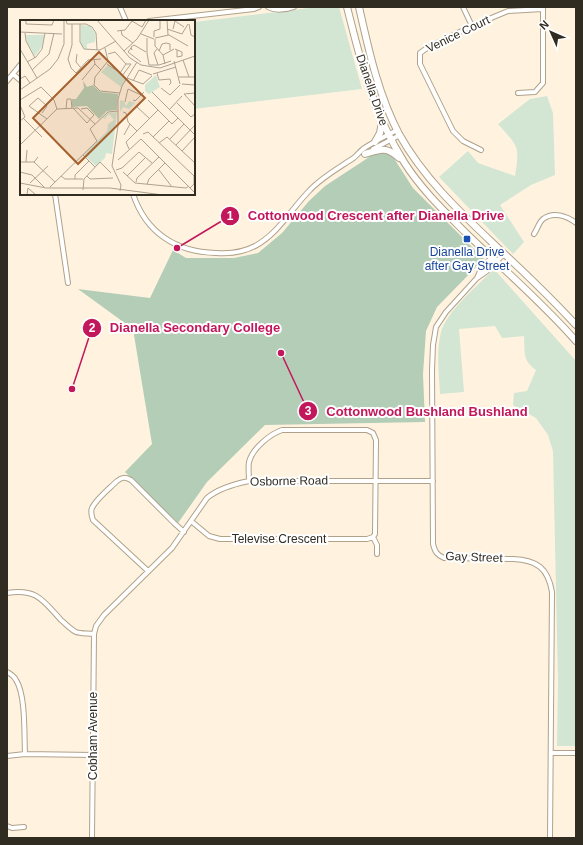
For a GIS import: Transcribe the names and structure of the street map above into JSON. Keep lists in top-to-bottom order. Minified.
{"streets":{"main road":["Dianella Drive"],"street":["Venice Court","Osborne Road","Televise Crescent","Gay Street","Cobham Avenue"]},"crossings":[["Dianella Drive","Gay Street"],["Osborne Road","Televise Crescent"],["Osborne Road","Gay Street"],["Osborne Road","Cobham Avenue"]],"places":{"transit":["Dianella Drive after Gay Street"],"other":["Cottonwood Crescent after Dianella Drive","Cottonwood Bushland Bushland","Dianella Secondary College"]},"north":"top left"}
